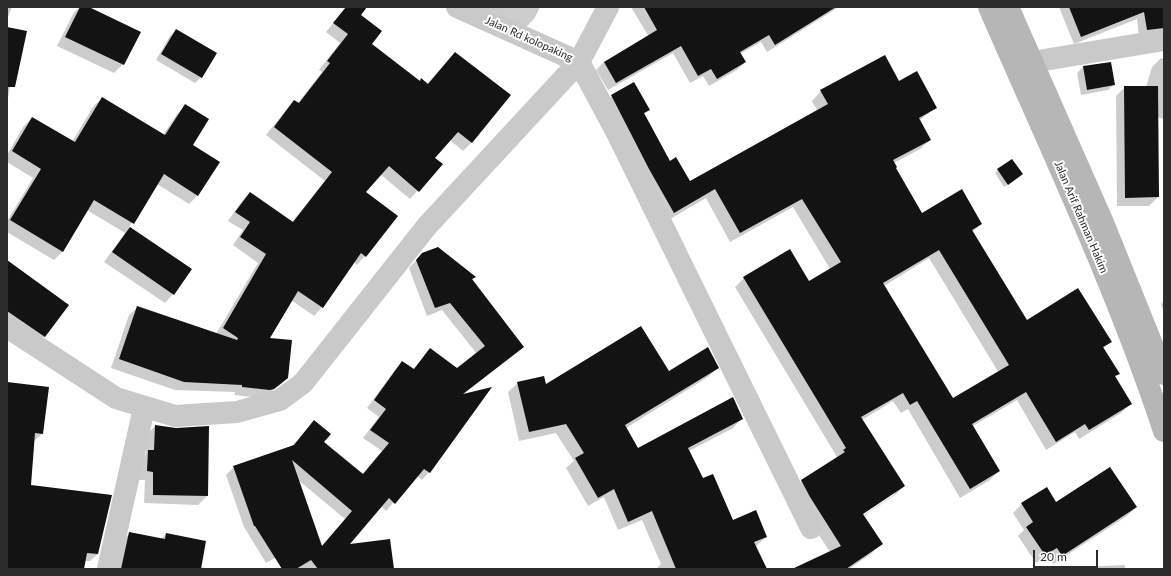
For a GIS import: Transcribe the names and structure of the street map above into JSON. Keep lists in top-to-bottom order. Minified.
{"streets":{"main road":["Jalan Arif Rahman Hakim"],"street":["Jalan Rd kolopaking"]},"scale_bar":"20 m"}
